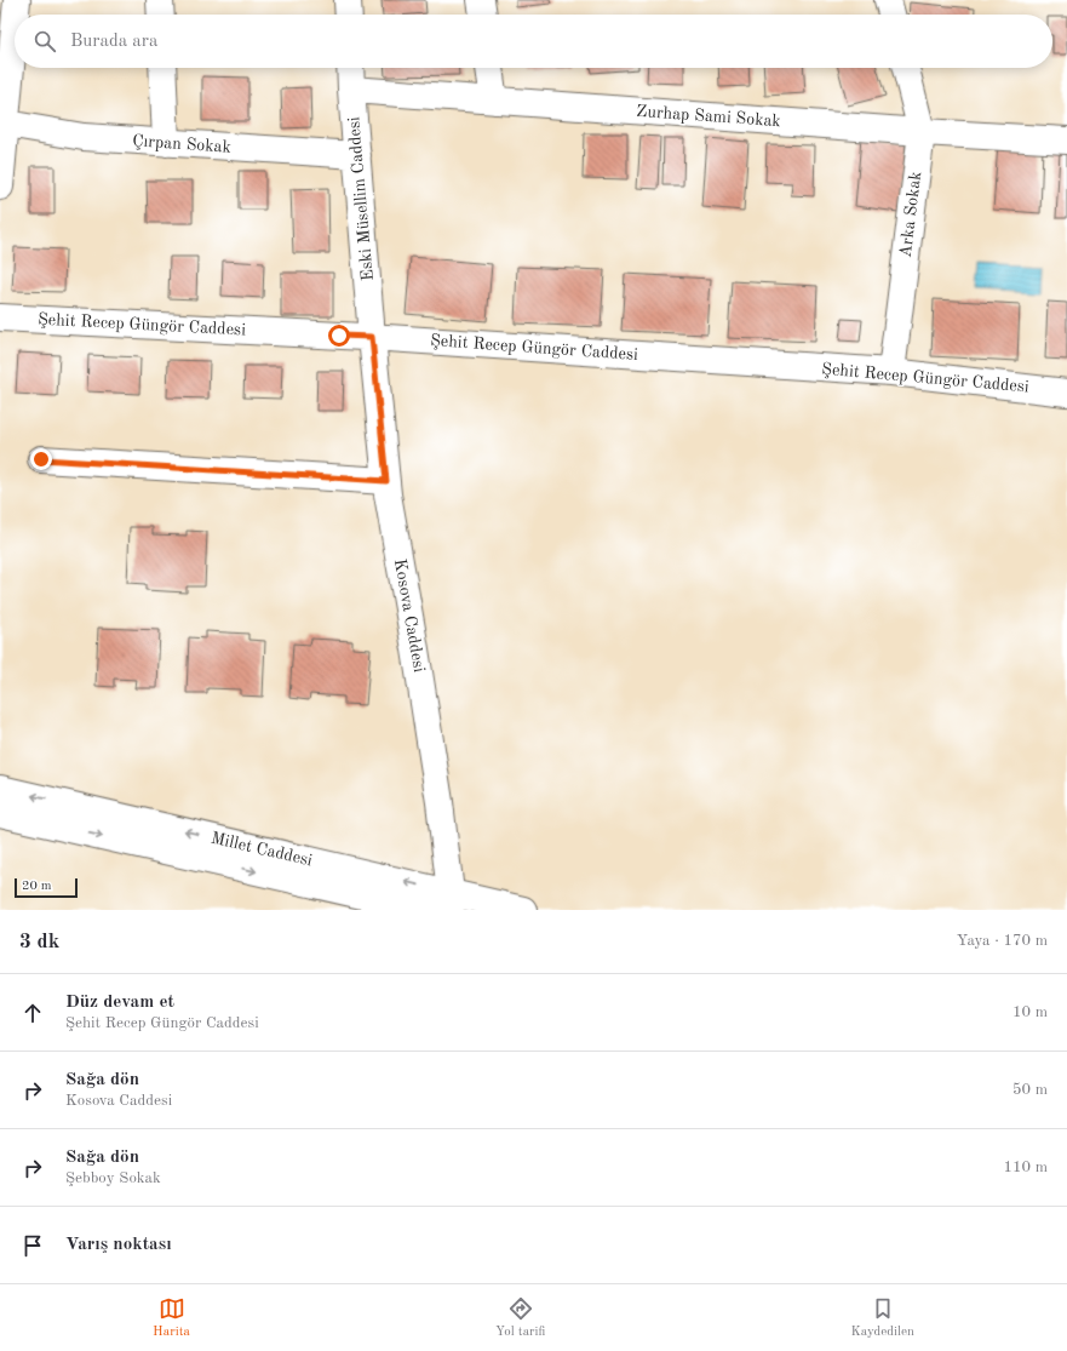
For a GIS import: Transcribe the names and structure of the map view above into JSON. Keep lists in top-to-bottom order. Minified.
{"streets":{"street":["Zurhap Sami Sokak","Çırpan Sokak","Eski Müsellim Caddesi","Arka Sokak","Şehit Recep Güngör Caddesi","Kosova Caddesi","Millet Caddesi"]},"crossings":[["Zurhap Sami Sokak","Eski Müsellim Caddesi"],["Zurhap Sami Sokak","Arka Sokak"],["Çırpan Sokak","Eski Müsellim Caddesi"],["Eski Müsellim Caddesi","Şehit Recep Güngör Caddesi"],["Eski Müsellim Caddesi","Kosova Caddesi"],["Arka Sokak","Şehit Recep Güngör Caddesi"],["Şehit Recep Güngör Caddesi","Kosova Caddesi"],["Kosova Caddesi","Millet Caddesi"]],"scale_bar":"20 m","page":{"search":"Burada ara","scale":"20 m","heading":["3 dk","Yaya · 170 m"],"list":[["Düz devam et","Şehit Recep Güngör Caddesi","10 m"],["Sağa dön","Kosova Caddesi","50 m"],["Sağa dön","Şebboy Sokak","110 m"],"Varış noktası"],"nav":["Harita","Yol tarifi","Kaydedilen"]}}
